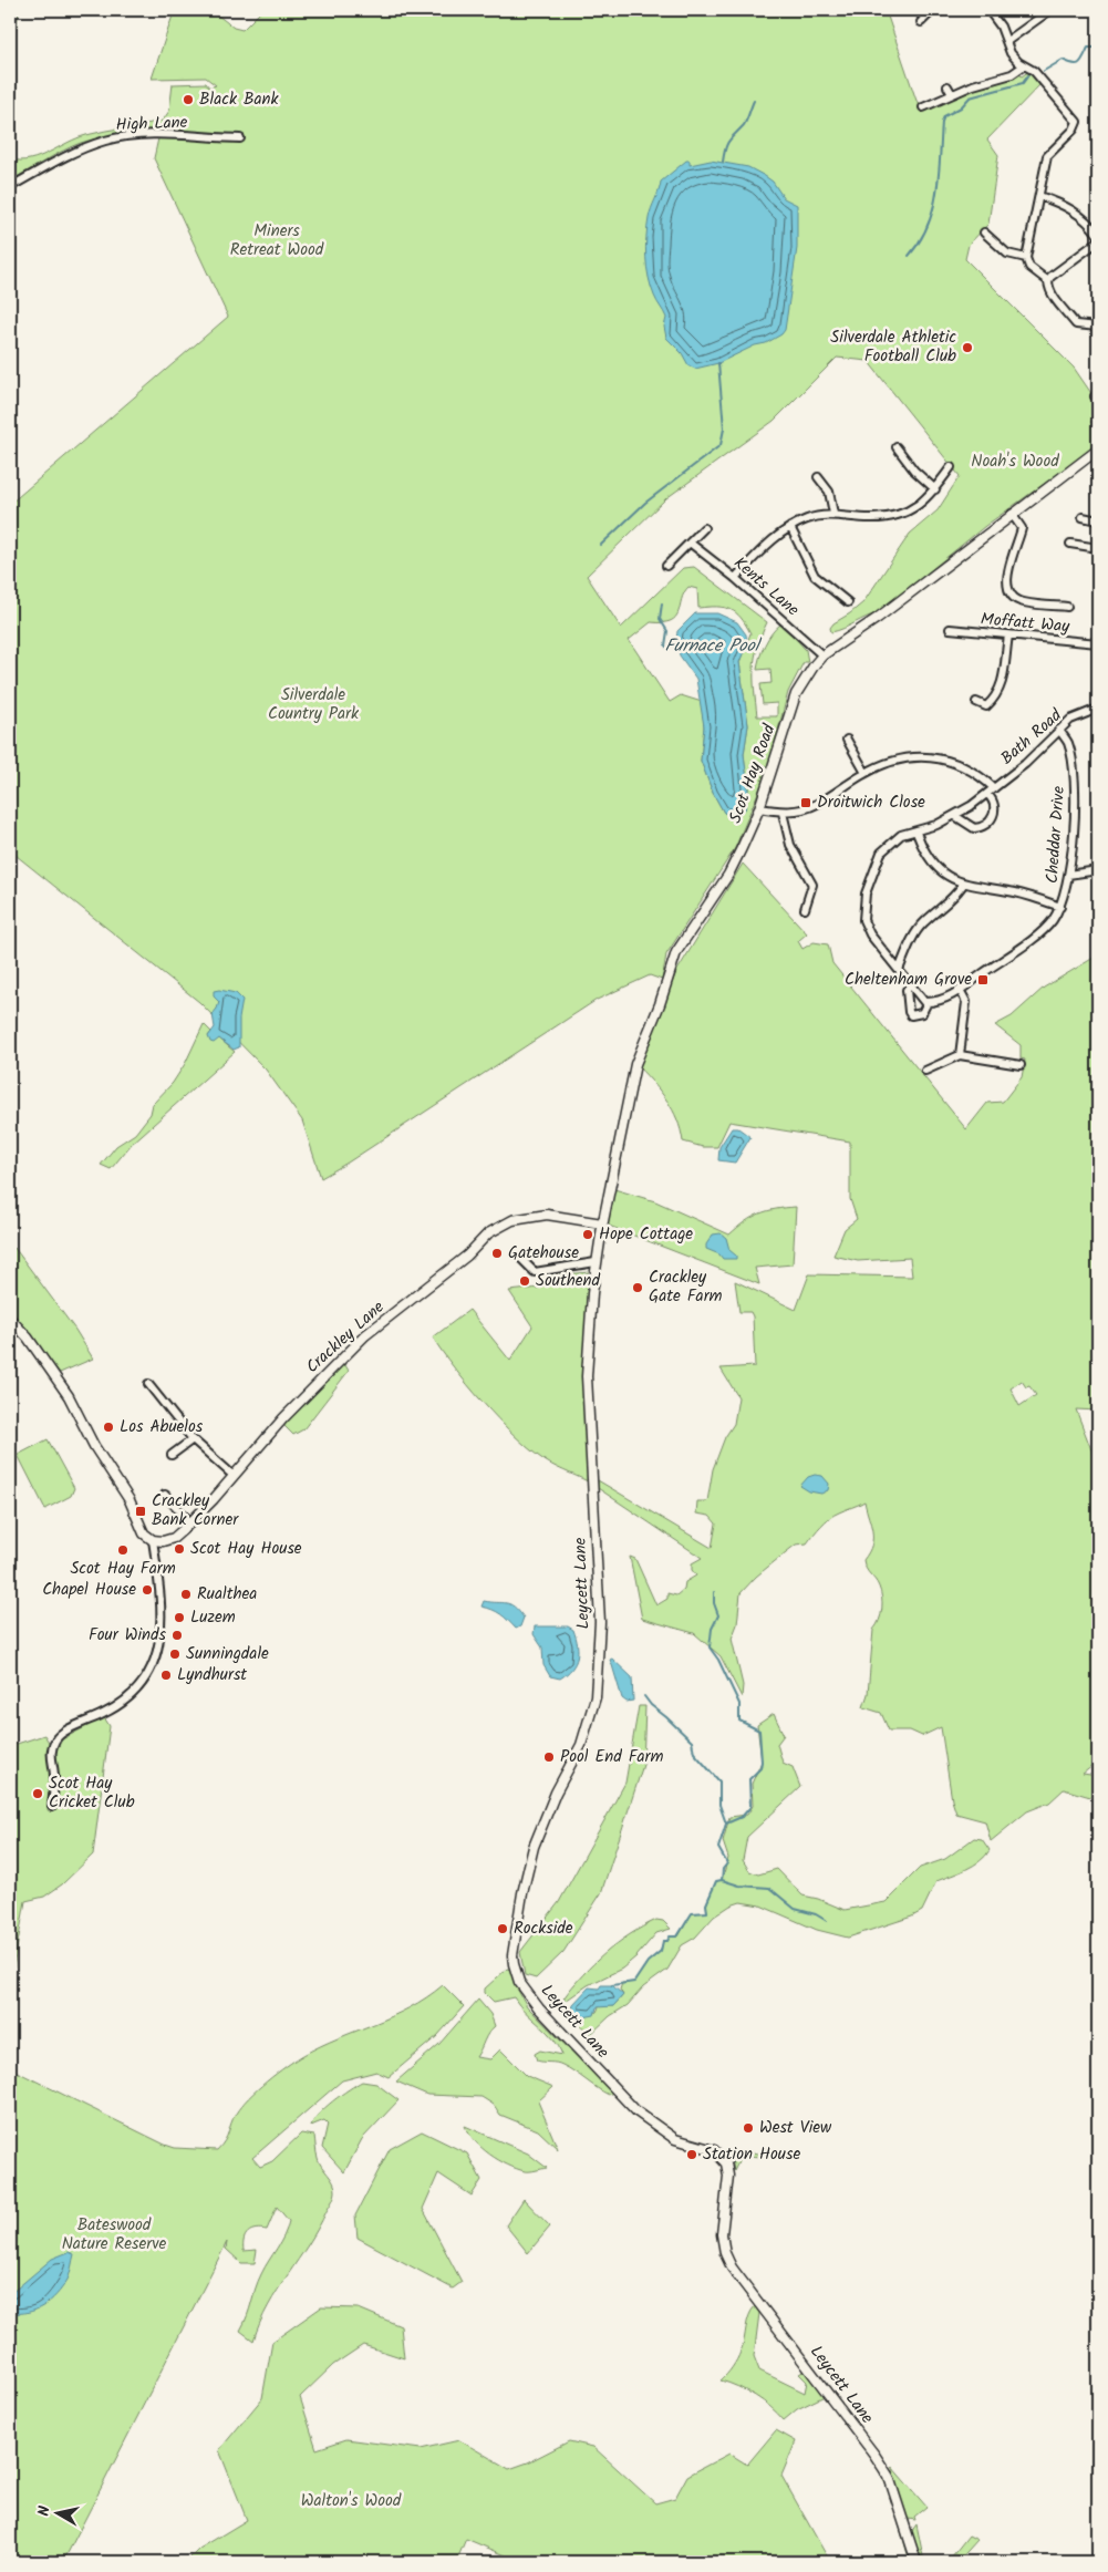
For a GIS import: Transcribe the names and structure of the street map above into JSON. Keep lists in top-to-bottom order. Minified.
{"streets":{"street":["High Lane","Kents Lane","Moffatt Way","Bath Road","Scot Hay Road","Cheddar Drive","Crackley Lane","Leycett Lane"]},"crossings":[["Kents Lane","Scot Hay Road"],["Bath Road","Cheddar Drive"],["Scot Hay Road","Crackley Lane"],["Scot Hay Road","Leycett Lane"],["Crackley Lane","Leycett Lane"]],"water":["Furnace Pool"],"parks":["Miners Retreat Wood","Noah's Wood","Silverdale Country Park","Bateswood Nature Reserve","Walton's Wood"],"places":{"other":["Black Bank","Silverdale Athletic Football Club","Hope Cottage","Gatehouse","Southend","Crackley Gate Farm","Los Abuelos","Scot Hay House","Scot Hay Farm","Chapel House","Rualthea","Luzem","Four Winds","Sunningdale","Lyndhurst","Pool End Farm","Scot Hay Cricket Club","Rockside","West View","Station House"],"transit":["Droitwich Close","Cheltenham Grove","Crackley Bank Corner"]},"north":"left"}
